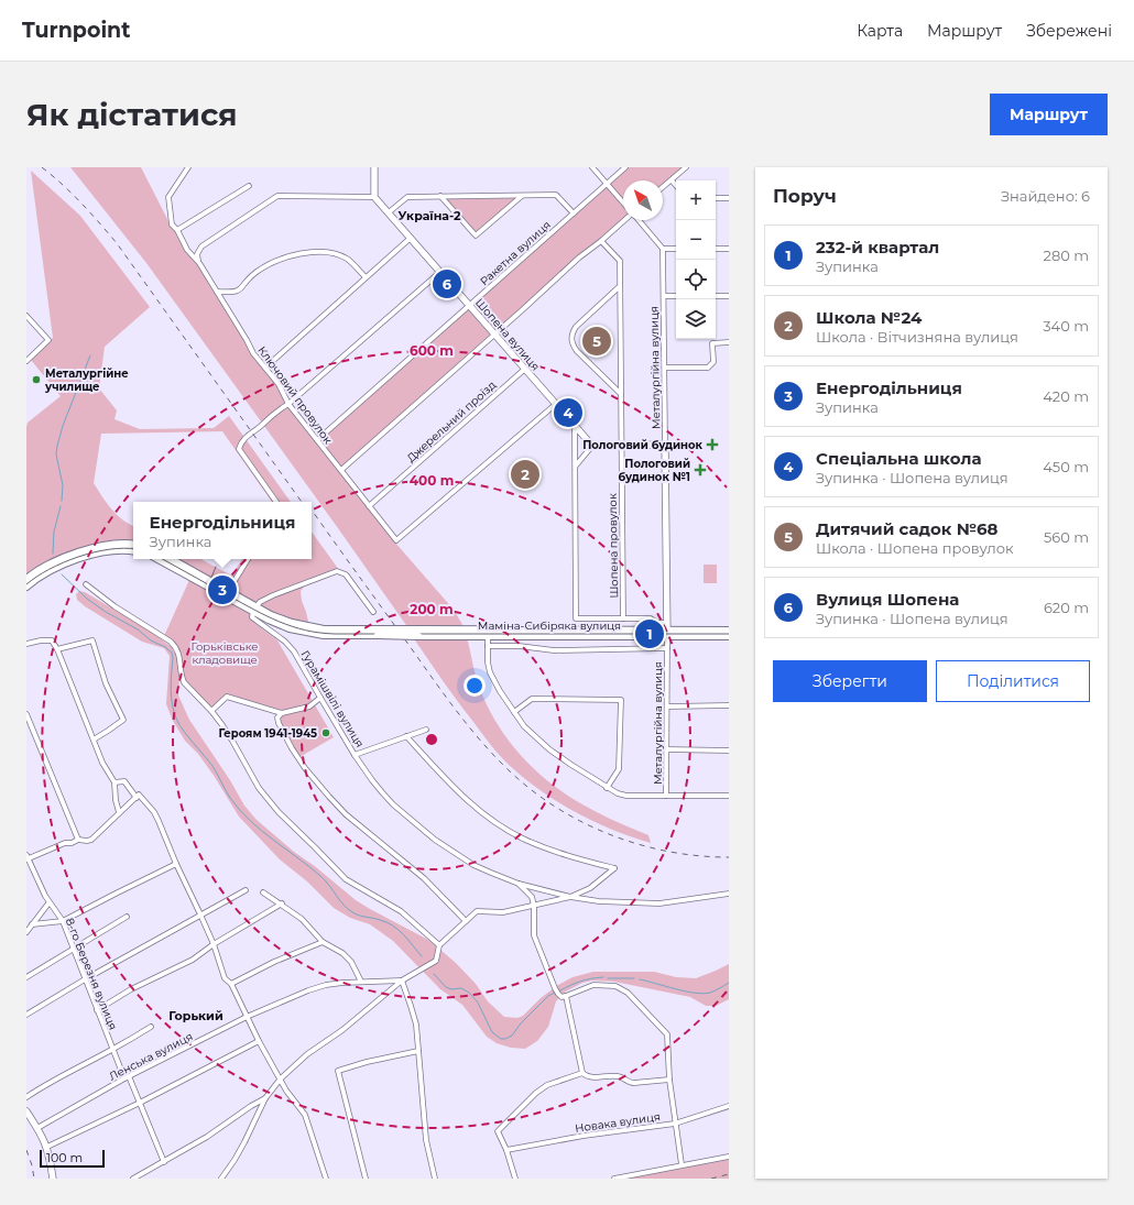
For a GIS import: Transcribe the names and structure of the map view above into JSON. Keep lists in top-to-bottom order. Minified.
{"streets":{"main road":["Маміна-Сибіряка вулиця"],"street":["Ракетна вулиця","Шопена вулиця","Металургійна вулиця","Ключовий провулок","Джерельний проїзд","Шопена провулок","Гурамішвілі вулиця","8-го Березня вулиця","Ленська вулиця","Новака вулиця"]},"crossings":[["Ракетна вулиця","Шопена вулиця"],["Ракетна вулиця","Ключовий провулок"],["Шопена вулиця","Ключовий провулок"],["Шопена вулиця","Джерельний проїзд"],["Металургійна вулиця","Маміна-Сибіряка вулиця"],["Ключовий провулок","Джерельний проїзд"],["Маміна-Сибіряка вулиця","Гурамішвілі вулиця"],["8-го Березня вулиця","Ленська вулиця"]],"districts":["Україна-2","Горький"],"parks":["Горьківське кладовище"],"places":{"other":["Металургійне училище","Героям 1941-1945"],"health":["Пологовий будинок","Пологовий будинок №1"]},"scale_bar":"100 m","north":"top left","page":{"header":"Turnpoint","nav":["Карта","Маршрут","Збережені"],"buttons":["Маршрут",["Зберегти","Поділитися"]],"title":"Як дістатися","heading":["Поруч","Знайдено: 6"],"map_buttons":["+","−"],"list":[{"mark":"1","name":"232-й квартал","note":"Зупинка","value":"280 m"},{"mark":"2","name":"Школа №24","note":"Школа · Вітчизняна вулиця","value":"340 m"},{"mark":"3","name":"Енергодільниця","note":"Зупинка","value":"420 m"},{"mark":"4","name":"Спеціальна школа","note":"Зупинка · Шопена вулиця","value":"450 m"},{"mark":"5","name":"Дитячий садок №68","note":"Школа · Шопена провулок","value":"560 m"},{"mark":"6","name":"Вулиця Шопена","note":"Зупинка · Шопена вулиця","value":"620 m"}],"pins":["6","5","4","2","3","1"],"popup":["Енергодільниця","Зупинка"],"scale":"100 m"},"rings":["600 m","400 m","200 m"]}
